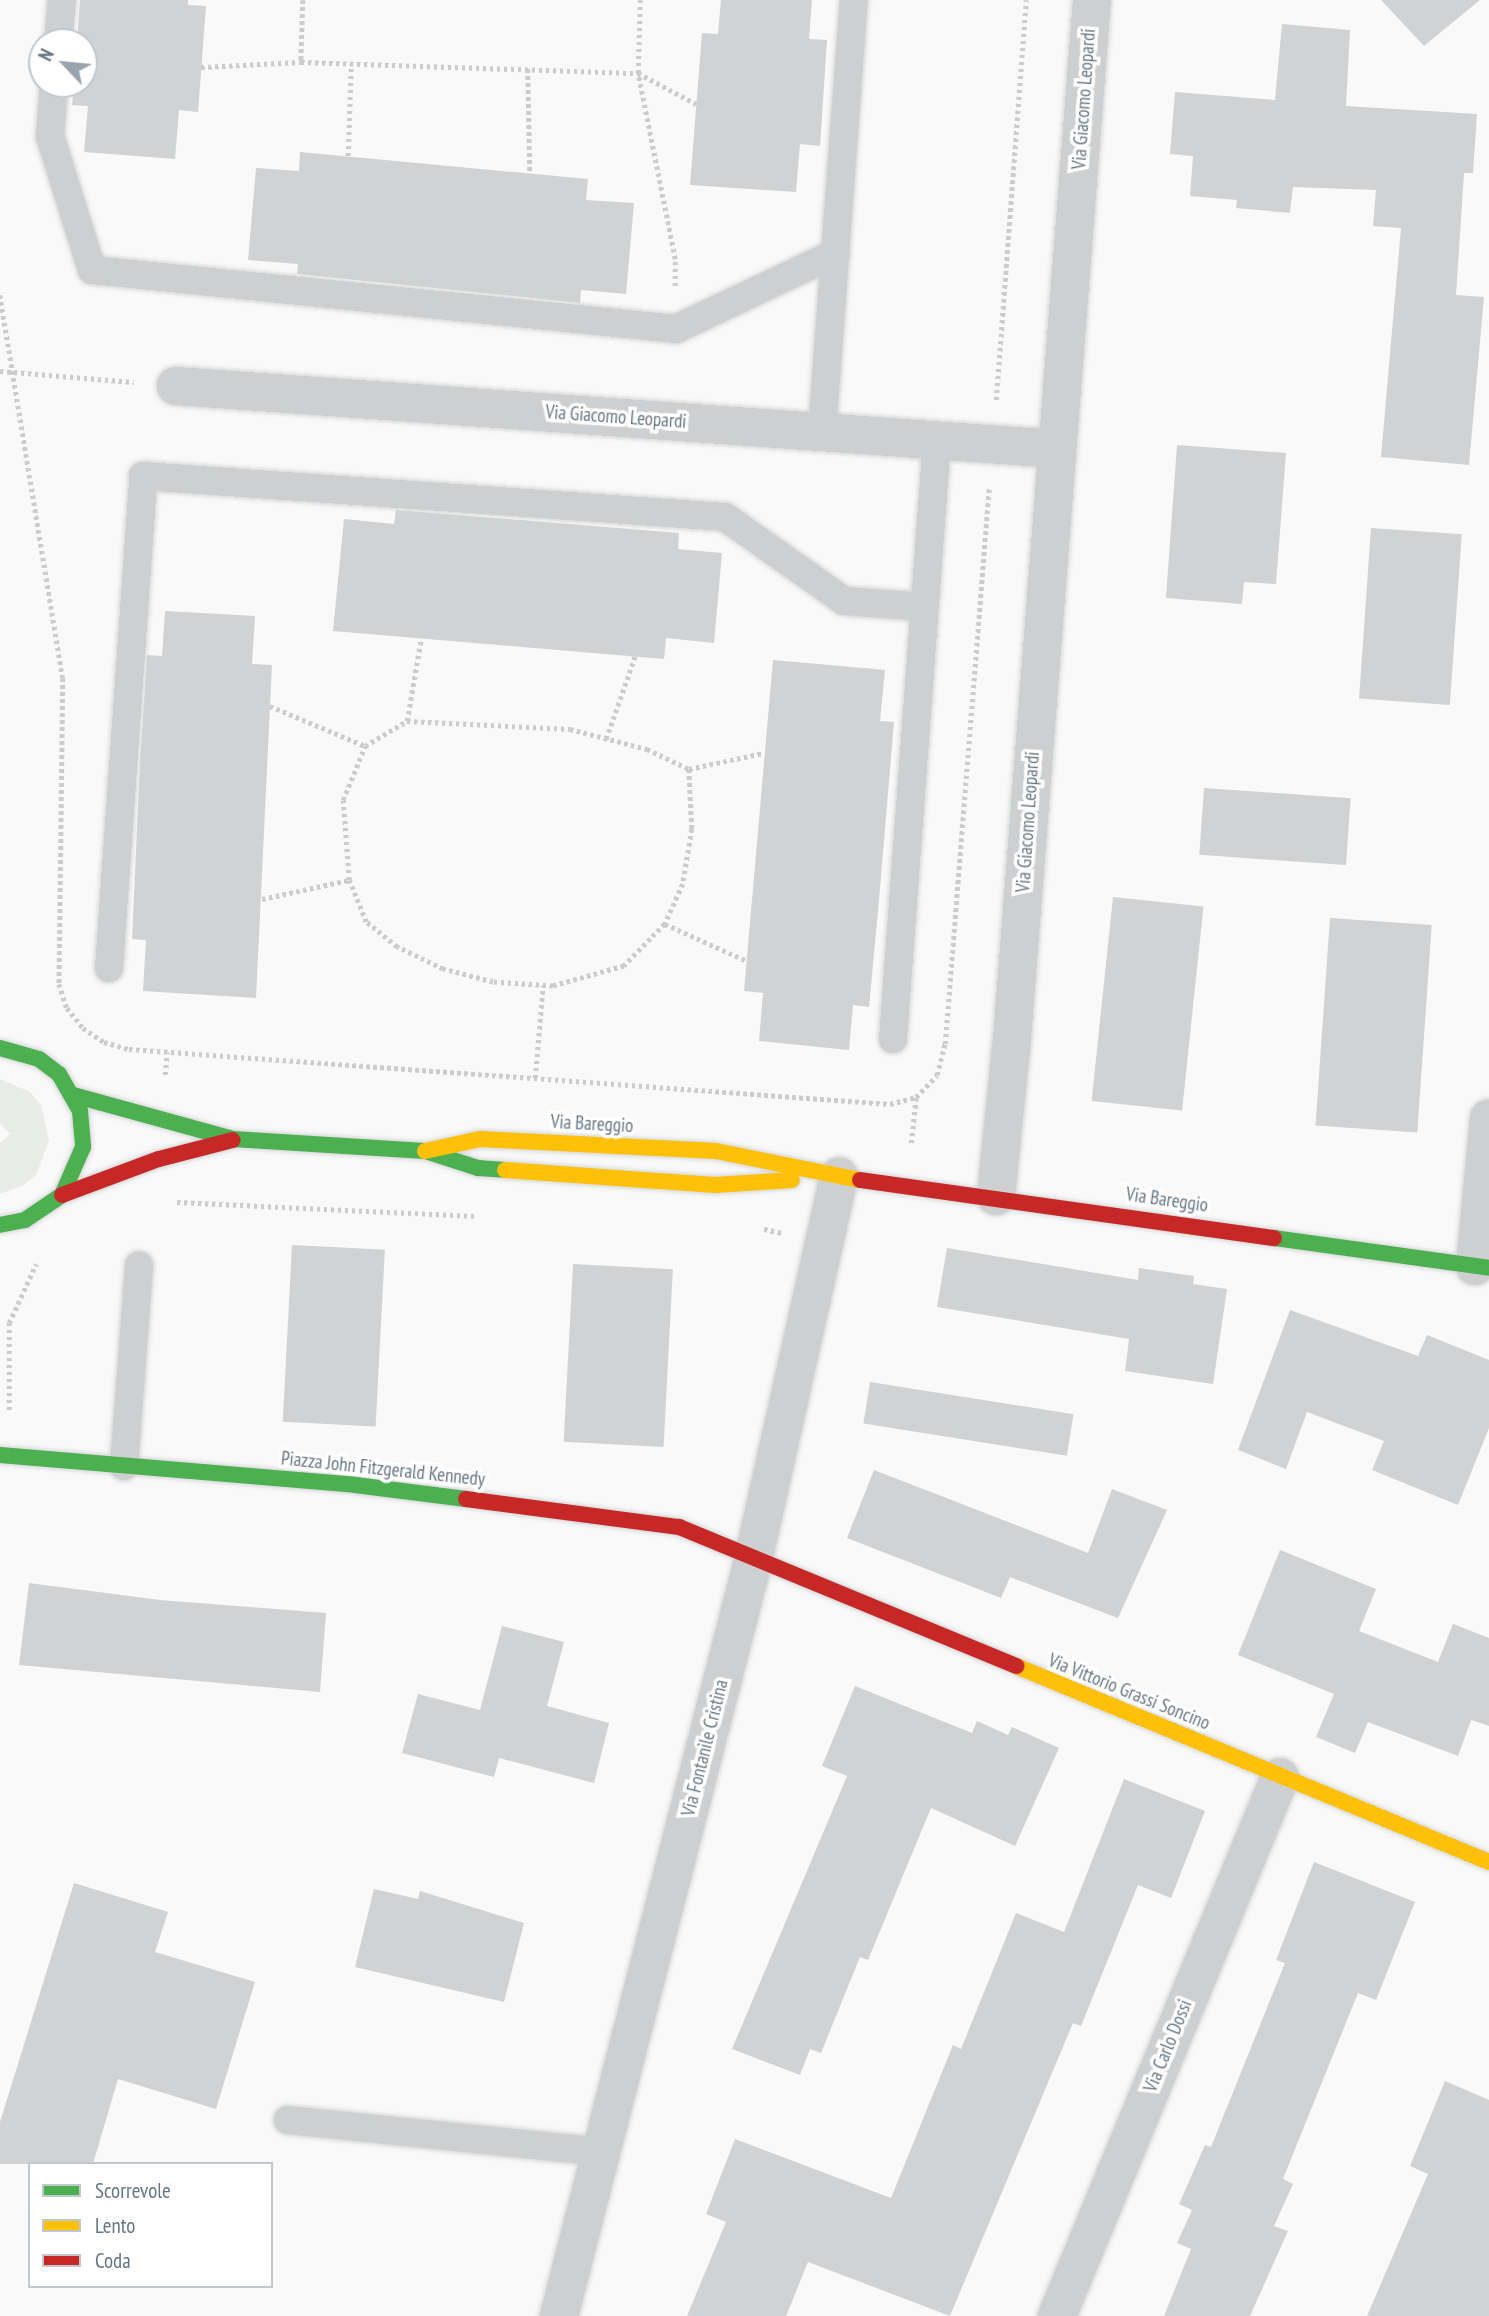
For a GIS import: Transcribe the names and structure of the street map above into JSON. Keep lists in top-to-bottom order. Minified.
{"streets":{"street":["Via Giacomo Leopardi","Via Bareggio","Piazza John Fitzgerald Kennedy","Via Vittorio Grassi Soncino","Via Fontanile Cristina","Via Carlo Dossi"]},"crossings":[["Via Giacomo Leopardi","Via Bareggio"],["Via Bareggio","Via Fontanile Cristina"],["Piazza John Fitzgerald Kennedy","Via Vittorio Grassi Soncino"],["Piazza John Fitzgerald Kennedy","Via Fontanile Cristina"],["Via Vittorio Grassi Soncino","Via Fontanile Cristina"],["Via Vittorio Grassi Soncino","Via Carlo Dossi"]],"legend":["Scorrevole","Lento","Coda"],"north":"top left"}
